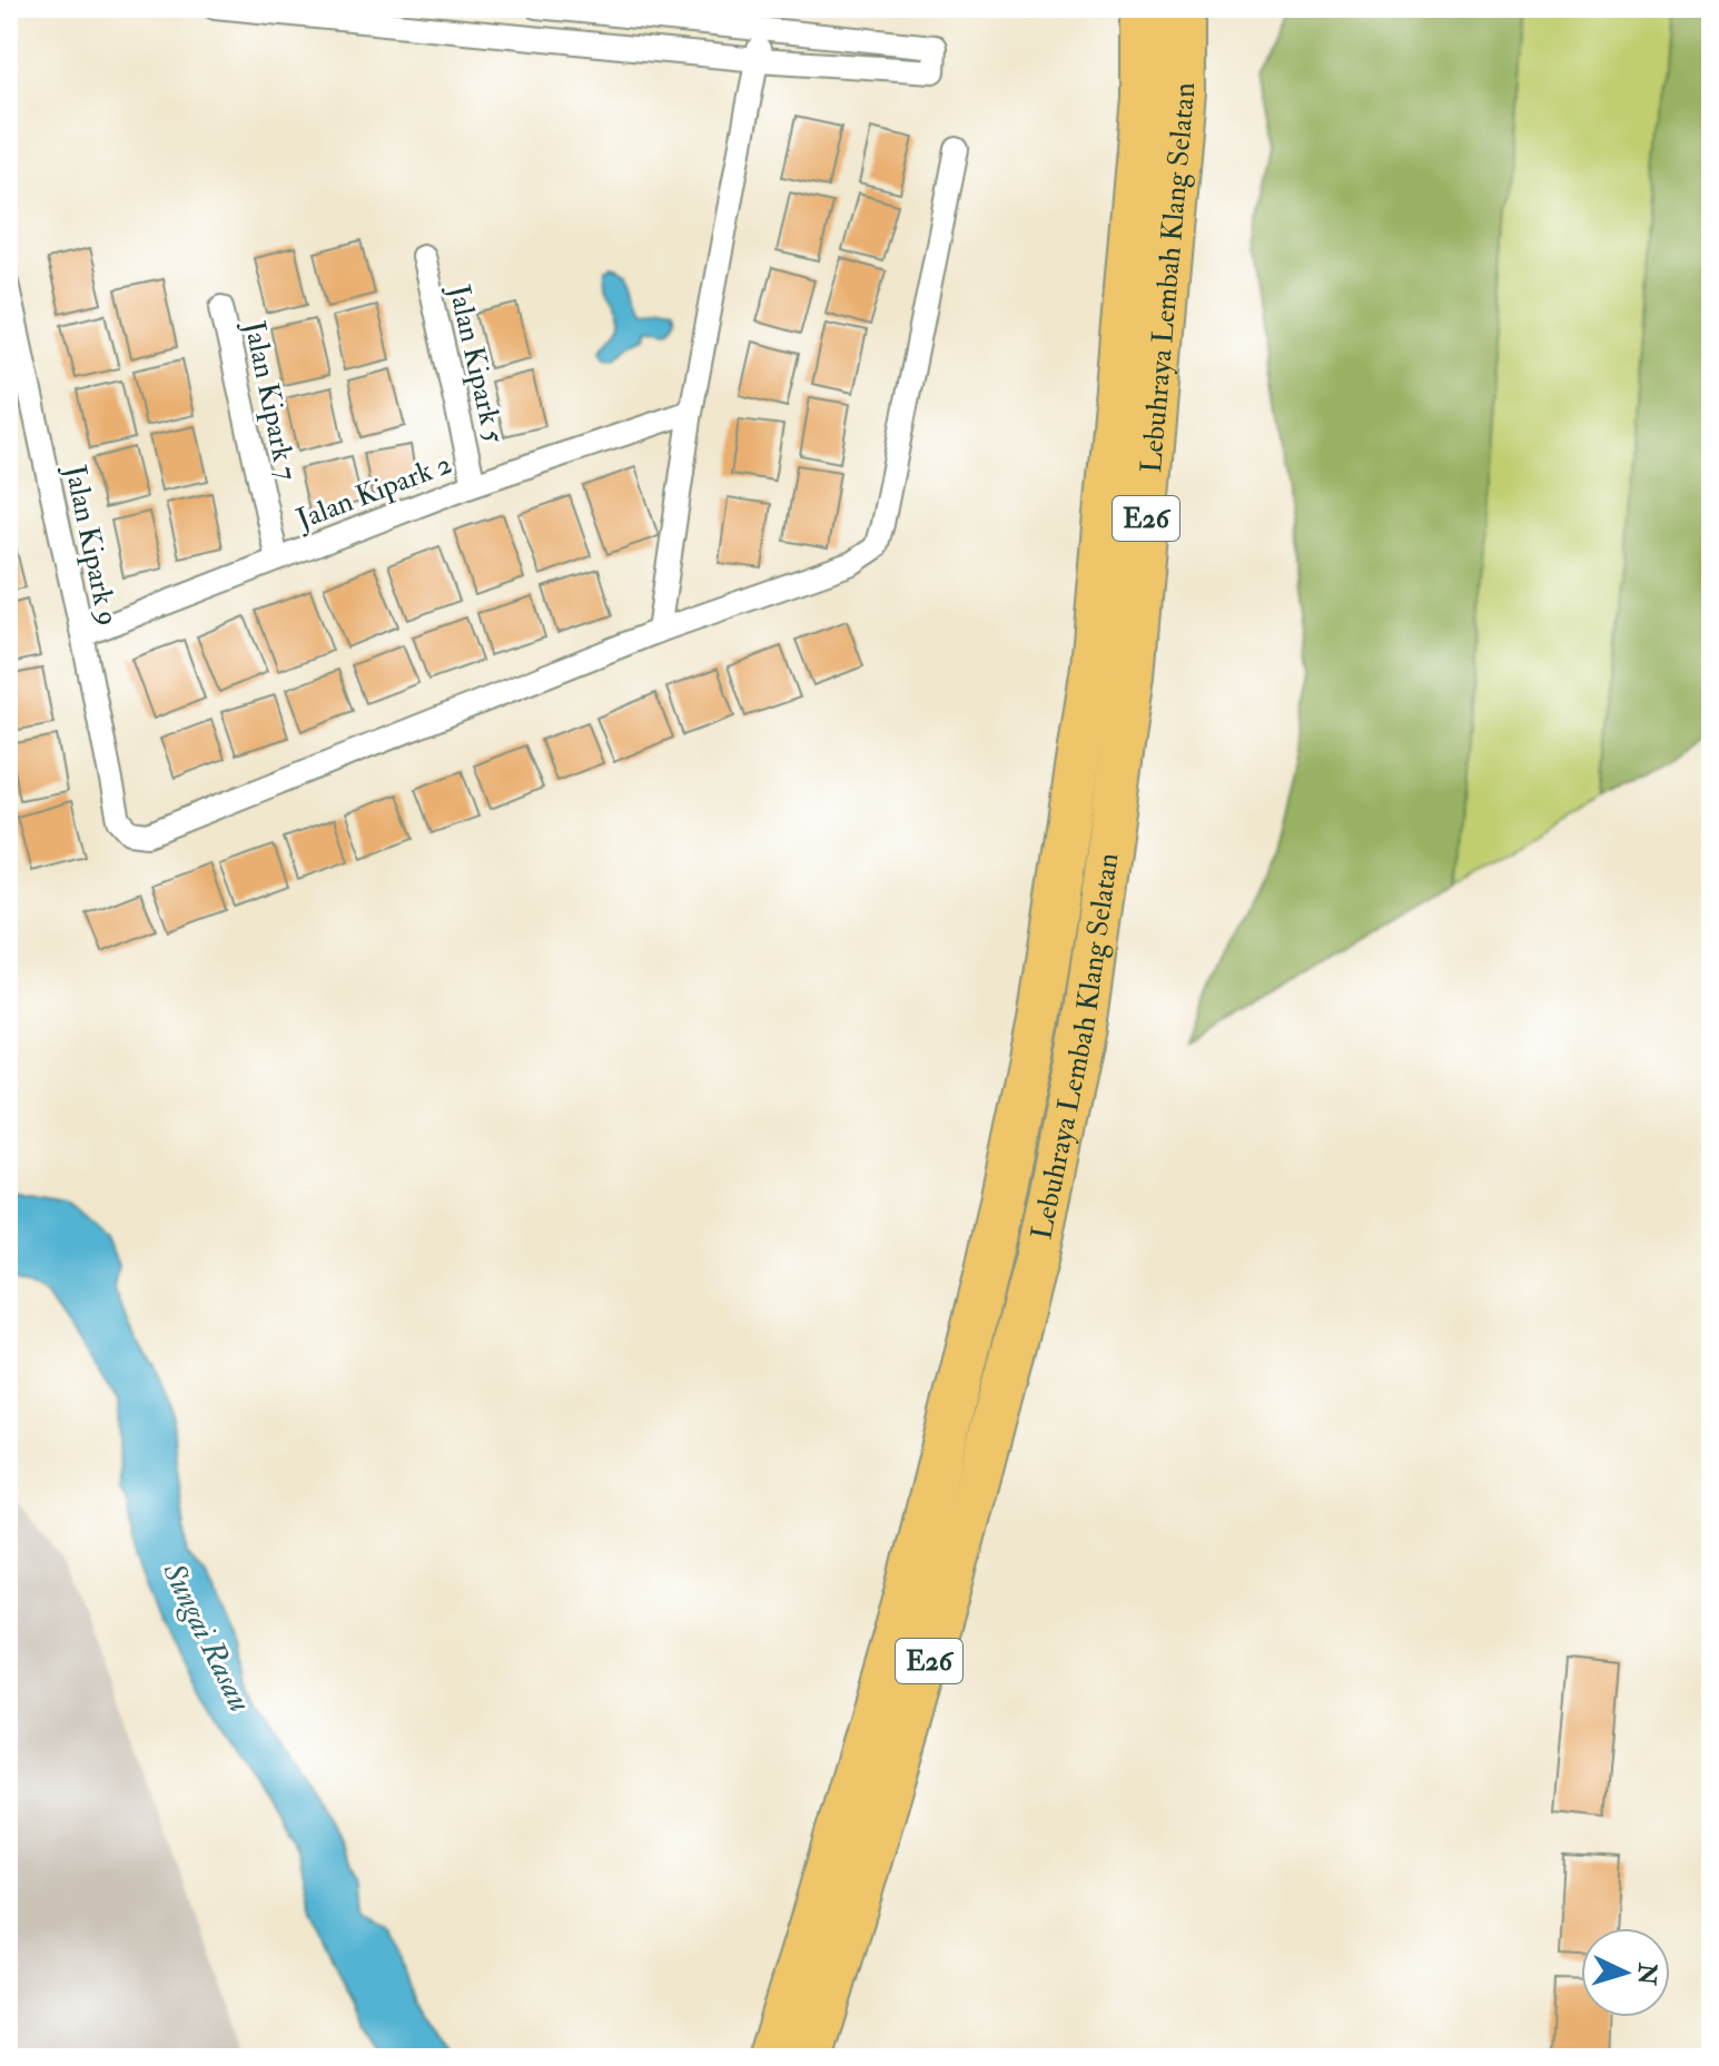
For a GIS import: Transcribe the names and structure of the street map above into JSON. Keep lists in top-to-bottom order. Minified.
{"streets":{"highway":["Lebuhraya Lembah Klang Selatan","E26"],"street":["Jalan Kipark 5","Jalan Kipark 7","Jalan Kipark 2","Jalan Kipark 9"]},"crossings":[["Jalan Kipark 5","Jalan Kipark 2"],["Jalan Kipark 7","Jalan Kipark 2"],["Jalan Kipark 2","Jalan Kipark 9"]],"water":["Sungai Rasau"],"north":"right"}
